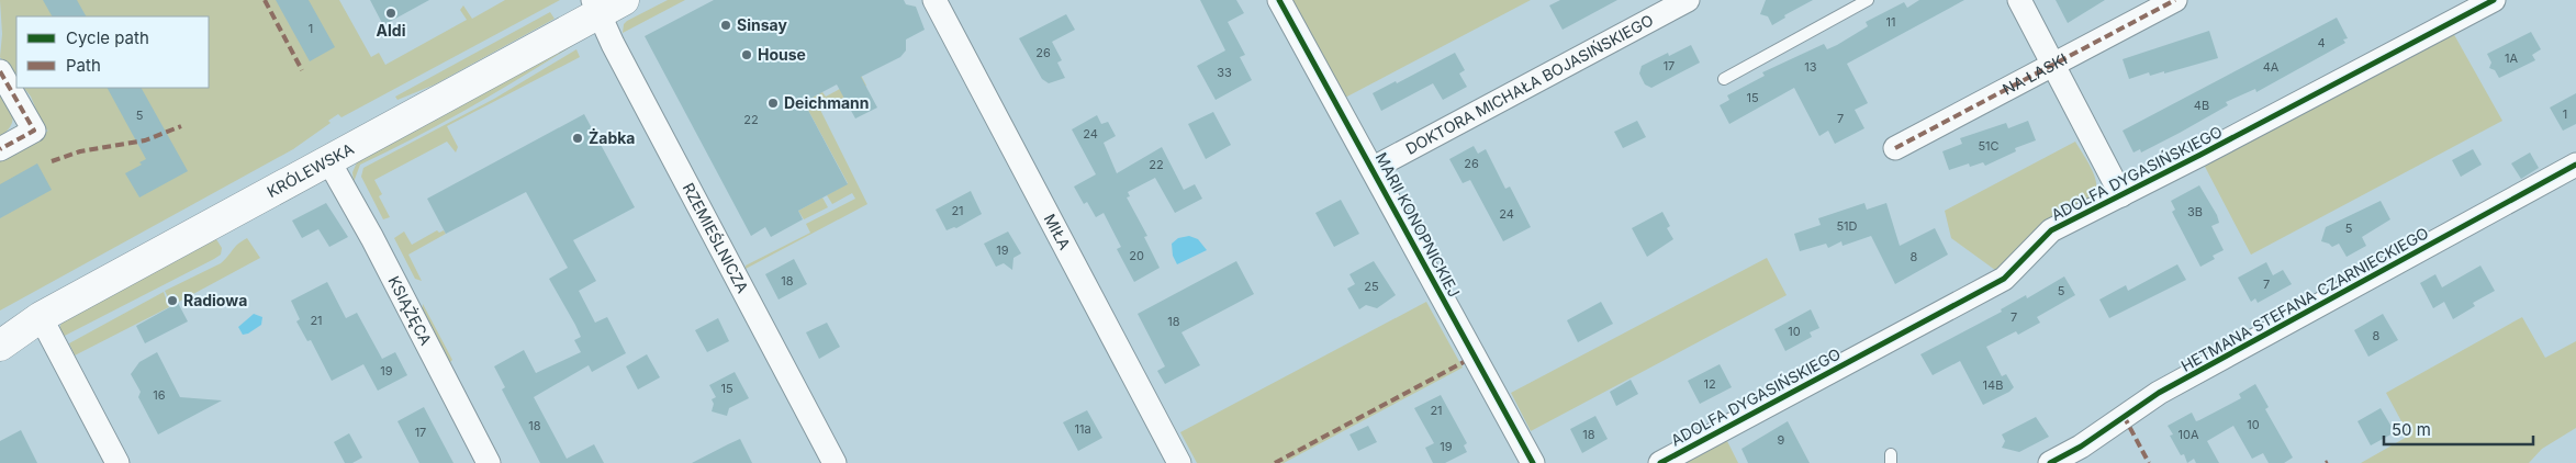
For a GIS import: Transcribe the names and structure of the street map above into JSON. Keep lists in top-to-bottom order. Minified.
{"streets":{"main road":["KRÓLEWSKA"],"street":["NA LASKI","DOKTORA MICHAŁA BOJASIŃSKIEGO","ADOLFA DYGASIŃSKIEGO","MARII KONOPNICKIEJ","MIŁA","RZEMIEŚLNICZA","HETMANA STEFANA CZARNIECKIEGO","KSIĄŻĘCA"]},"crossings":[["DOKTORA MICHAŁA BOJASIŃSKIEGO","MARII KONOPNICKIEJ"],["KRÓLEWSKA","RZEMIEŚLNICZA"],["KRÓLEWSKA","KSIĄŻĘCA"]],"places":["Aldi","Sinsay","House","Deichmann","Żabka","Radiowa"],"house_numbers":["11","1","4","26","1A","17","13","4A","33","15","4B","1","5","7","22","24","51C","26","22","21","3B","24","51D","5","19","20","8","18","7","25","5","7","21","18","10","8","19","12","14B","15","16","21","10","18","11a","17","18","10A","9","19"],"legend":["Cycle path","Path"],"scale_bar":"50 m"}
